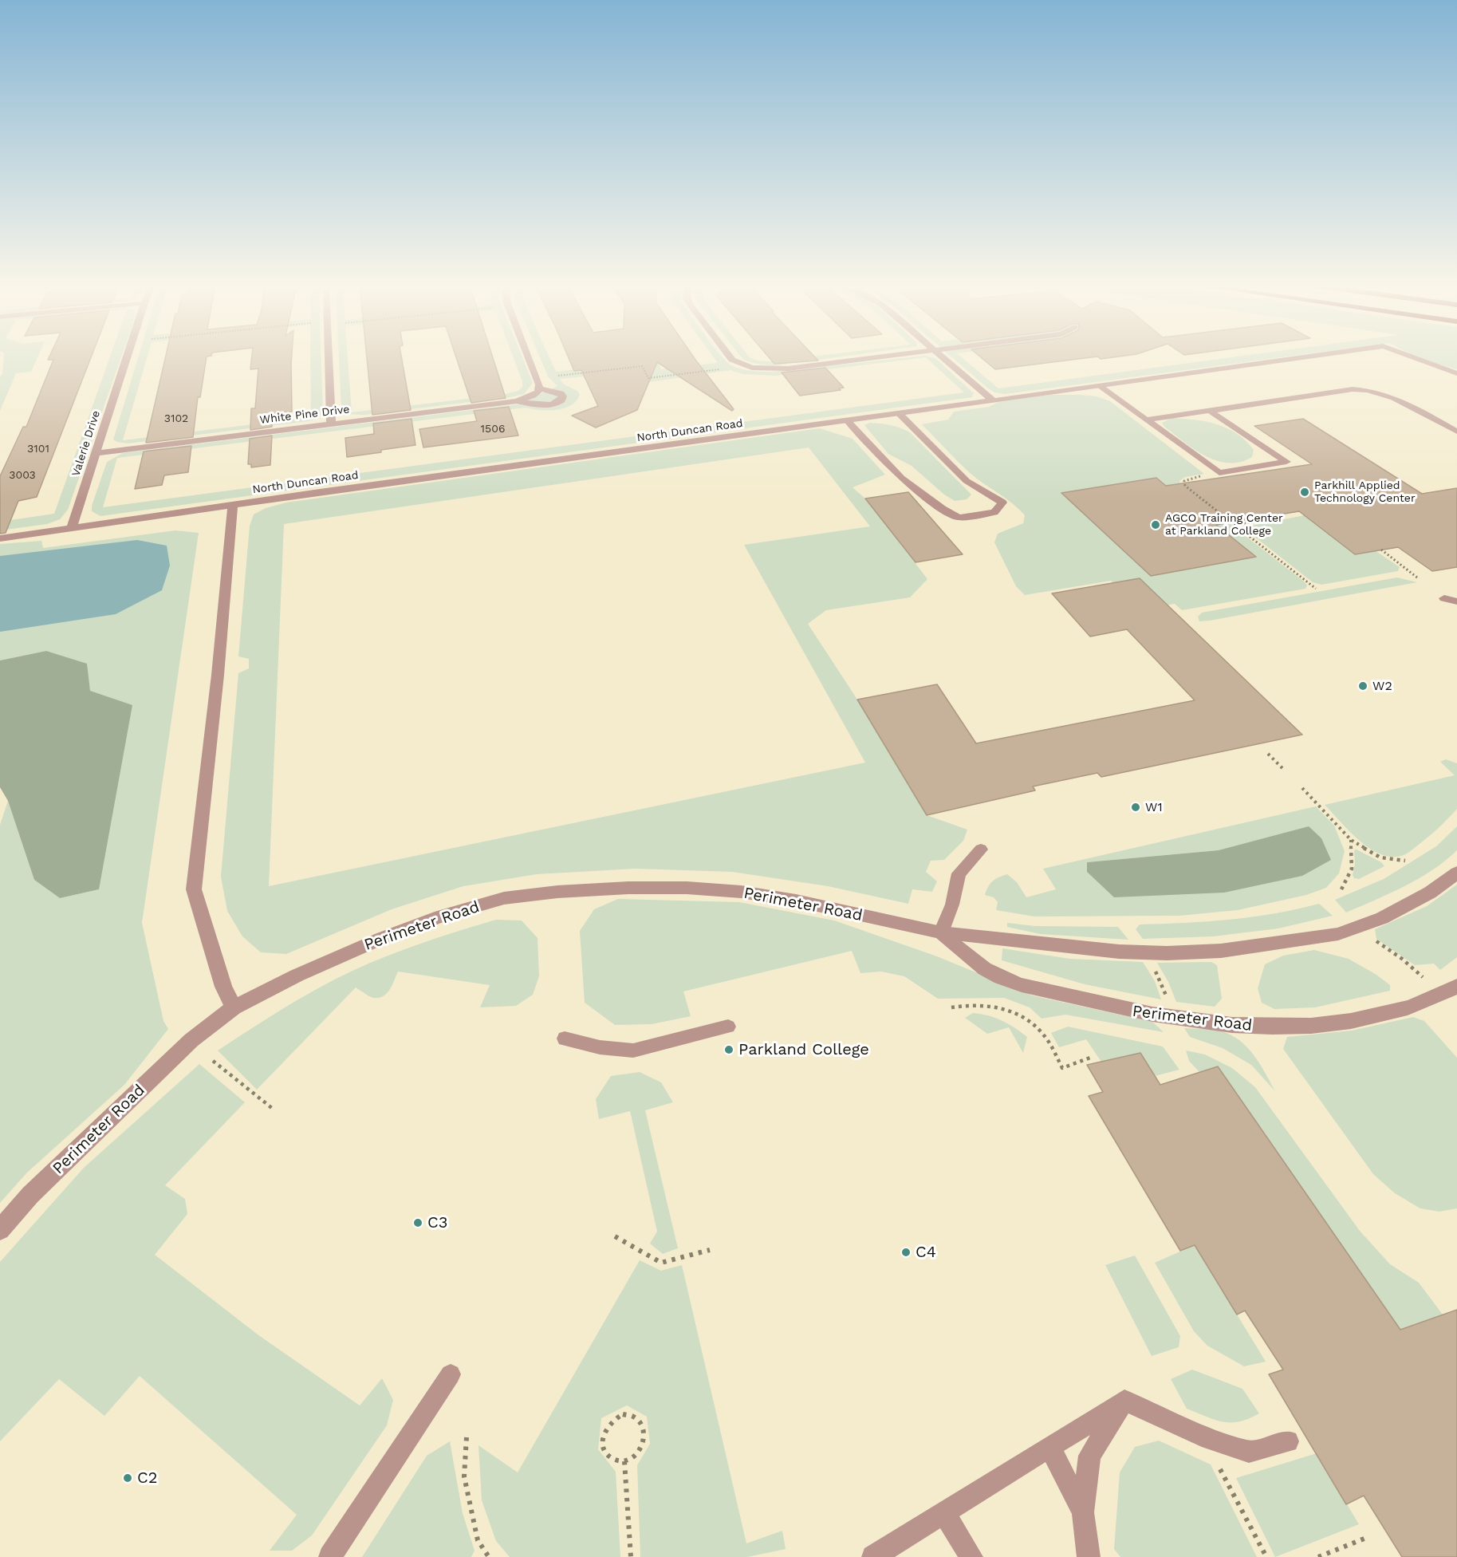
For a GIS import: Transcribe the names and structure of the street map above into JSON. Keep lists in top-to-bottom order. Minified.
{"streets":{"street":["White Pine Drive","North Duncan Road","Valerie Drive","Perimeter Road"]},"crossings":[["White Pine Drive","Valerie Drive"],["North Duncan Road","Valerie Drive"]],"places":["Parkhill Applied Technology Center","AGCO Training Center at Parkland College","W2","W1","Parkland College","C3","C4","C2"],"house_numbers":["3102","1506","3101","3003"]}
